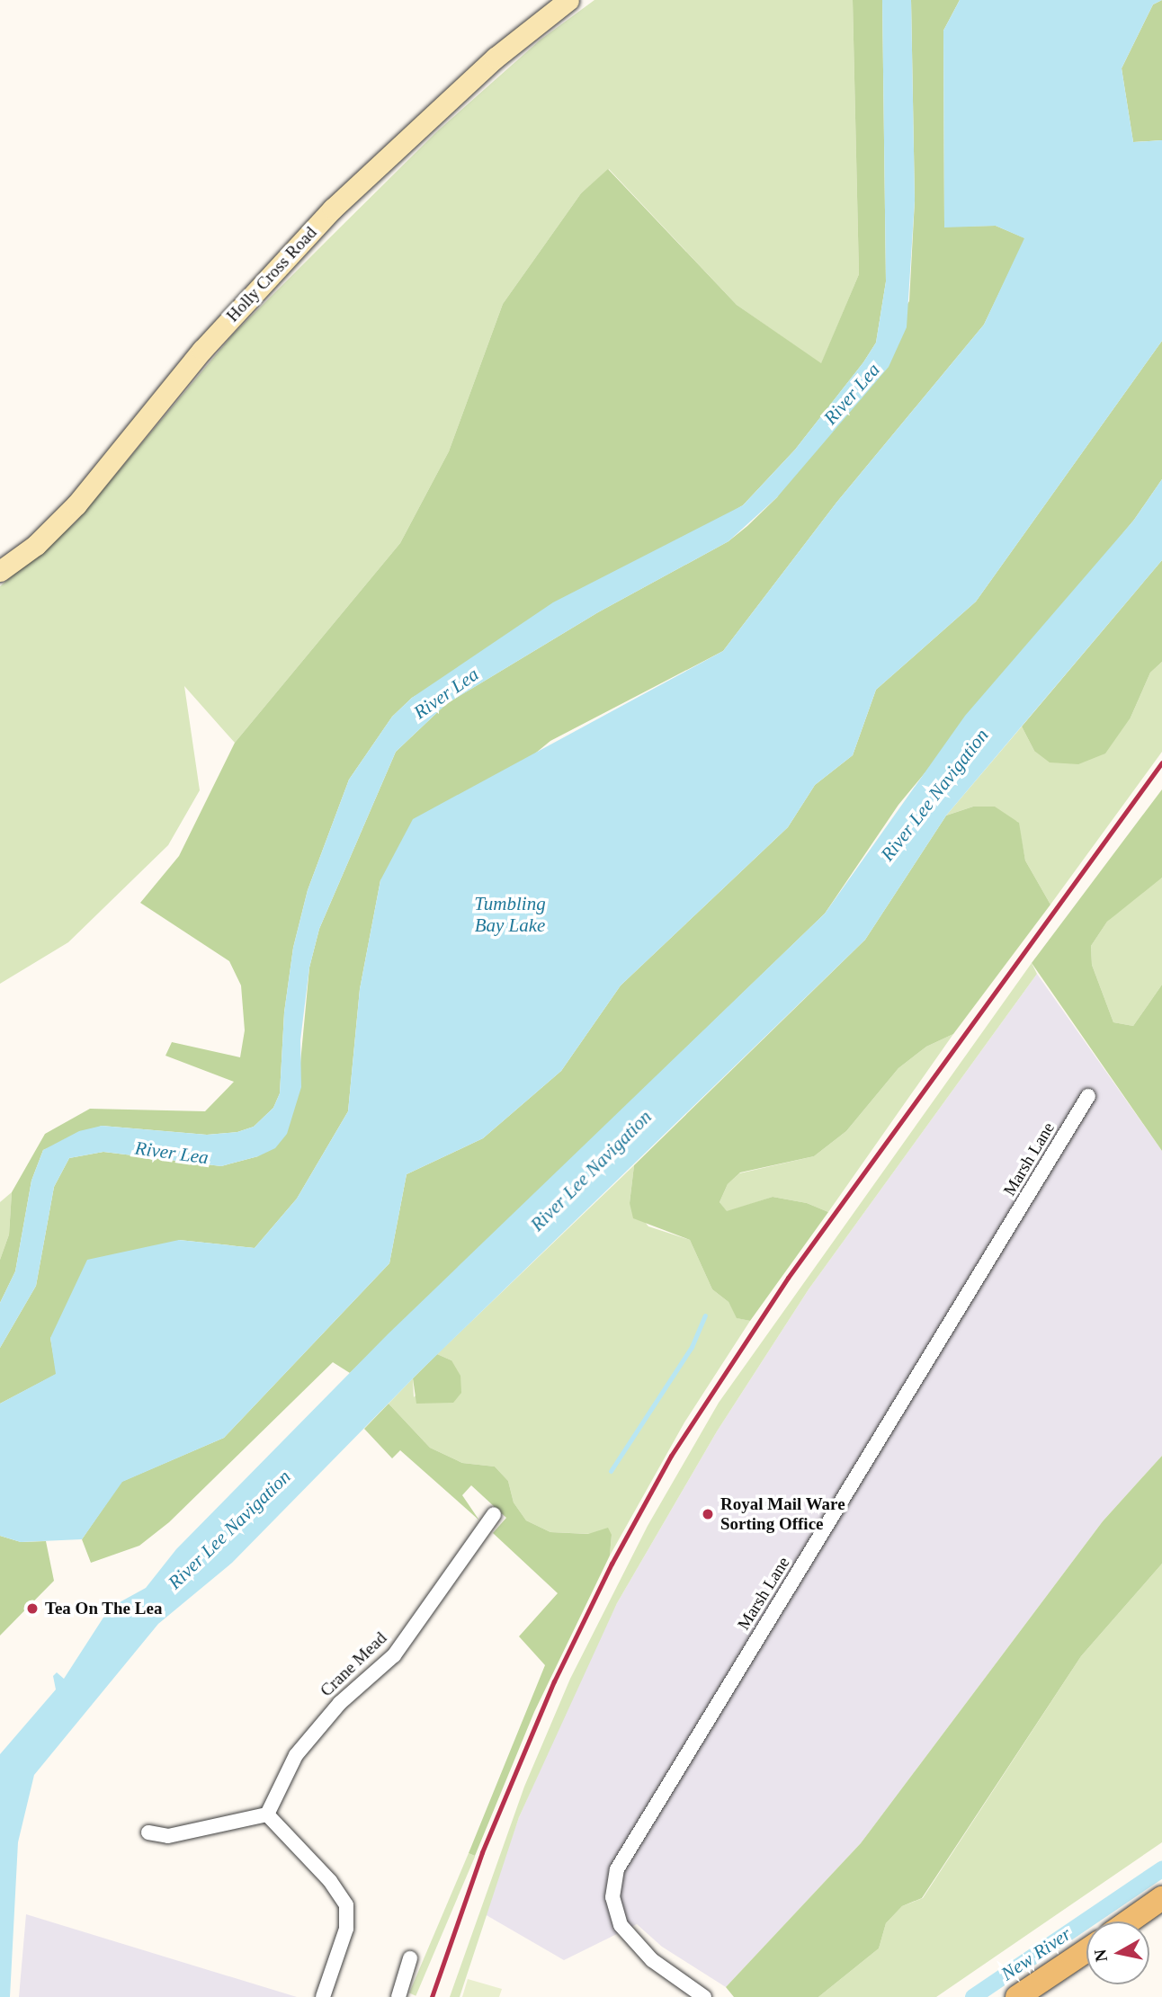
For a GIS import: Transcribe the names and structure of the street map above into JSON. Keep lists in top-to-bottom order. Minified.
{"streets":{"street":["Holly Cross Road","Marsh Lane","Crane Mead"]},"water":["River Lea","River Lee Navigation","Tumbling Bay Lake","New River"],"places":["Royal Mail Ware Sorting Office","Tea On The Lea"],"north":"left"}
